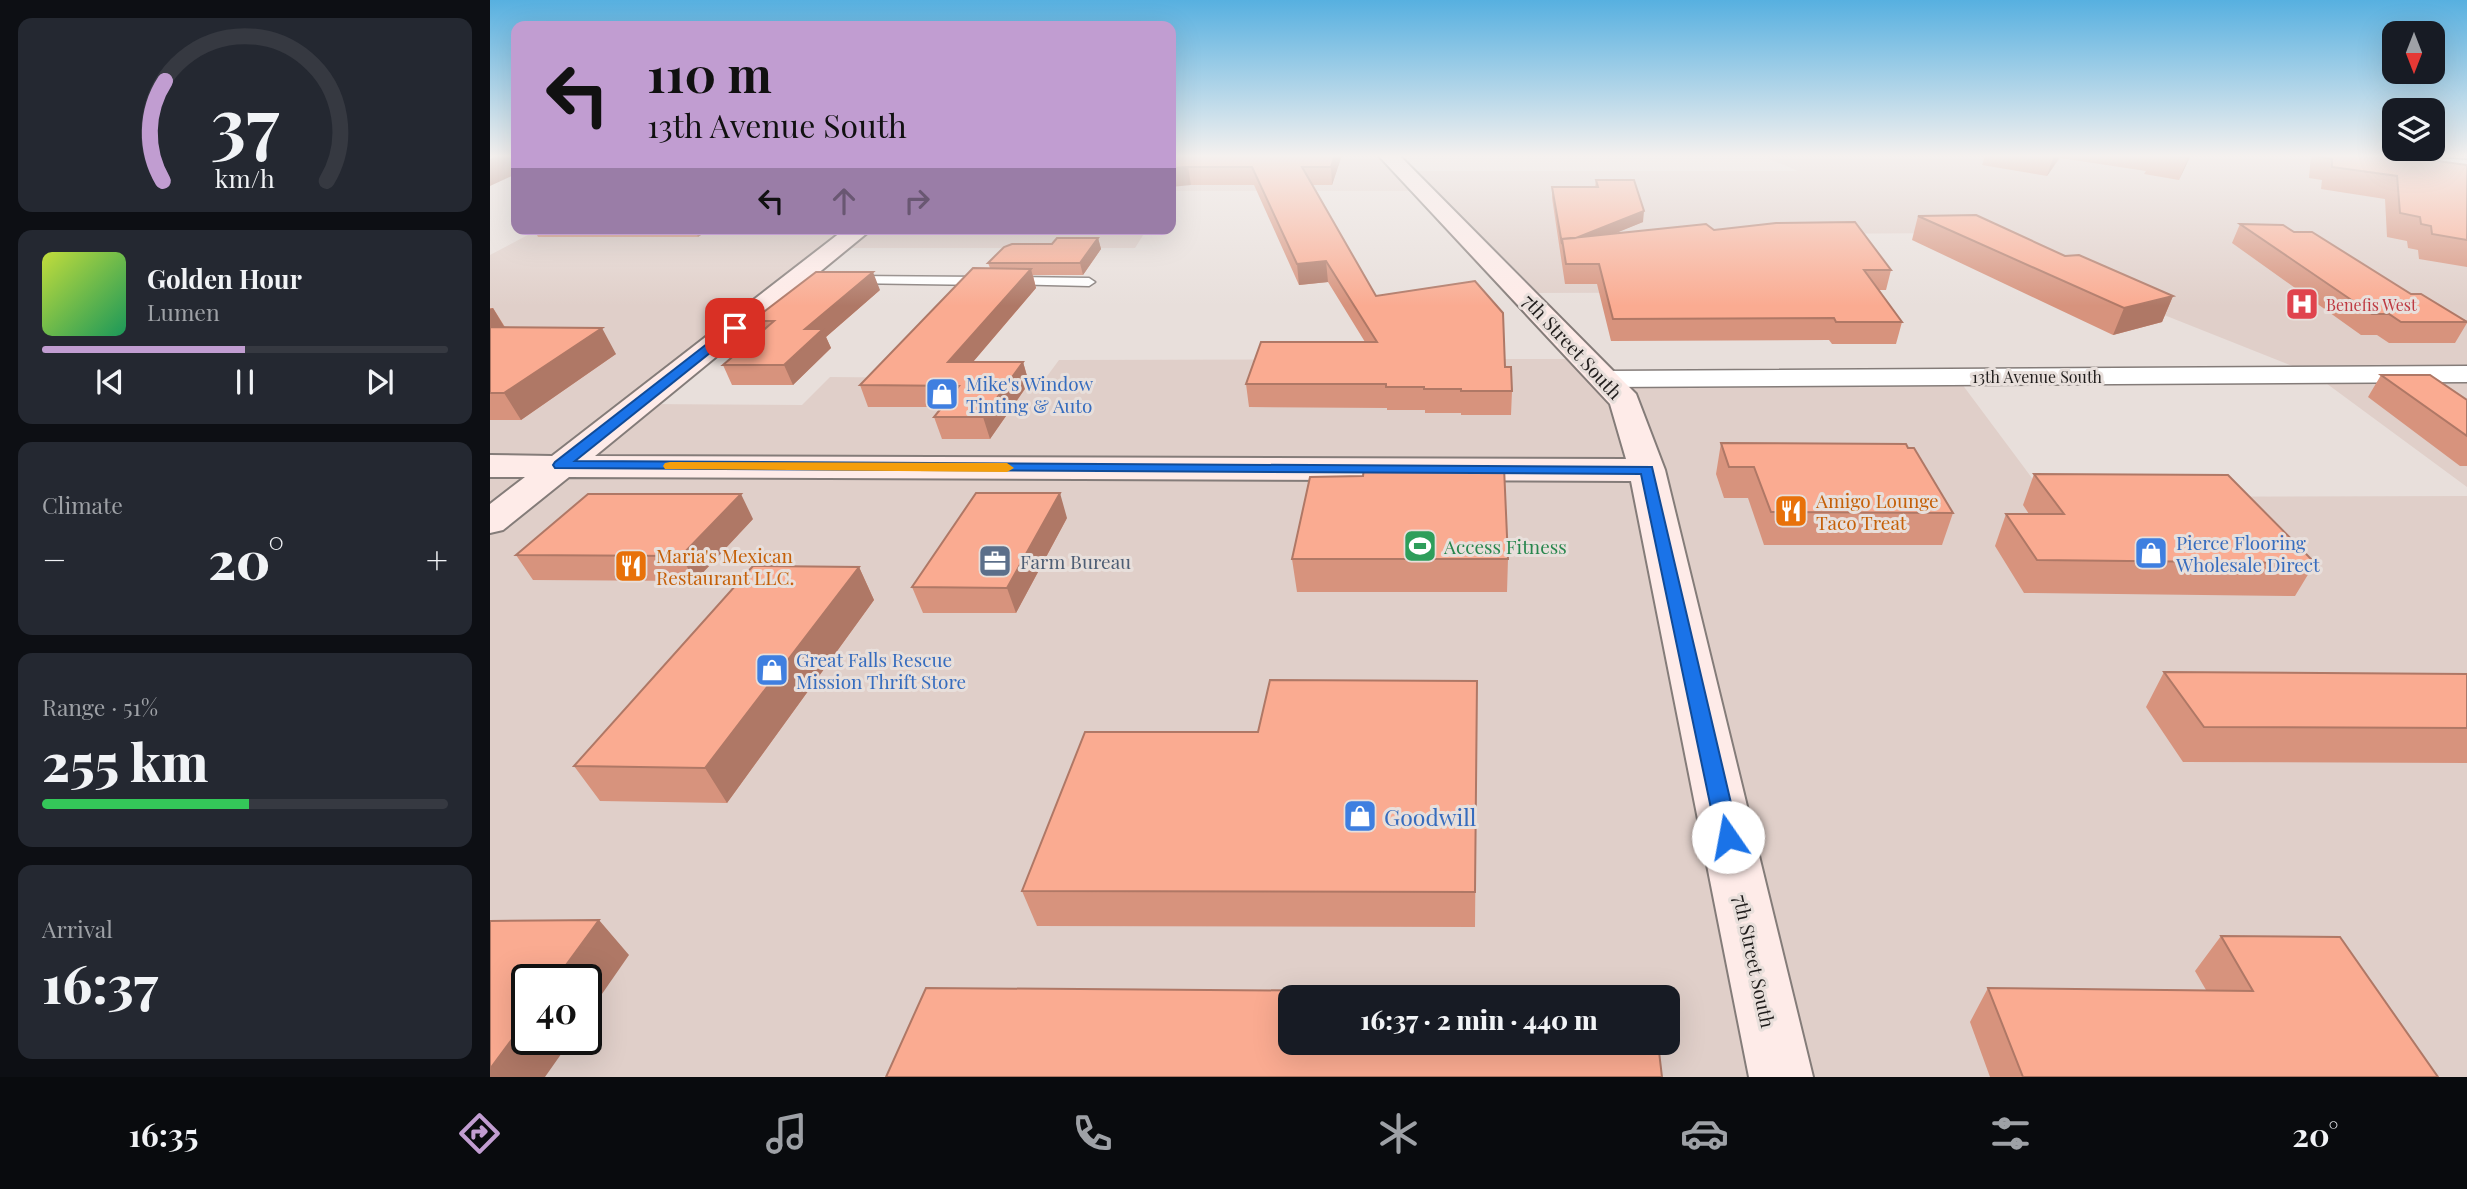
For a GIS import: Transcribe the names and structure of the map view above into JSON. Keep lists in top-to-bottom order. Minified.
{"streets":{"street":["7th Street South","13th Avenue South"]},"crossings":[["7th Street South","13th Avenue South"]],"places":{"hospital":["Benefis West"],"shop":["Mike's Window Tinting & Auto","Pierce Flooring Wholesale Direct","Great Falls Rescue Mission Thrift Store","Goodwill"],"restaurant":["Amigo Lounge Taco Treat","Maria's Mexican Restaurant LLC."],"sports":["Access Fitness"],"office":["Farm Bureau"]},"north":"bottom","page":{"turn":["110 m","13th Avenue South"],"song":["Golden Hour","Lumen"],"tile":["Climate",["Range · 51%","255 km"],["Arrival","16:37"]],"heat":["−","20°","+"],"limit":"40","trip":"16:37 · 2 min · 440 m","tabs":["16:35","20°"],"gauge":["37","km/h"]}}
